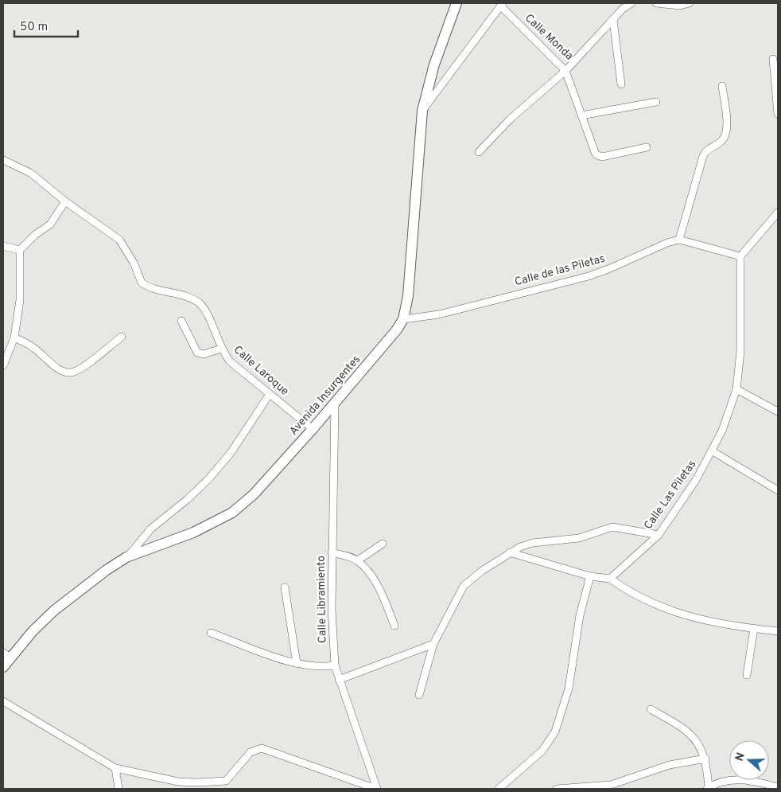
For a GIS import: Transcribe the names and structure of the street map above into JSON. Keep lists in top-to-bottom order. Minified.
{"streets":{"main road":["Avenida Insurgentes"],"street":["Calle Monda","Calle de las Piletas","Calle Laroque","Calle Las Piletas","Calle Libramiento"]},"crossings":[["Calle de las Piletas","Avenida Insurgentes"],["Calle Laroque","Avenida Insurgentes"],["Avenida Insurgentes","Calle Libramiento"]],"scale_bar":"50 m","north":"left"}
